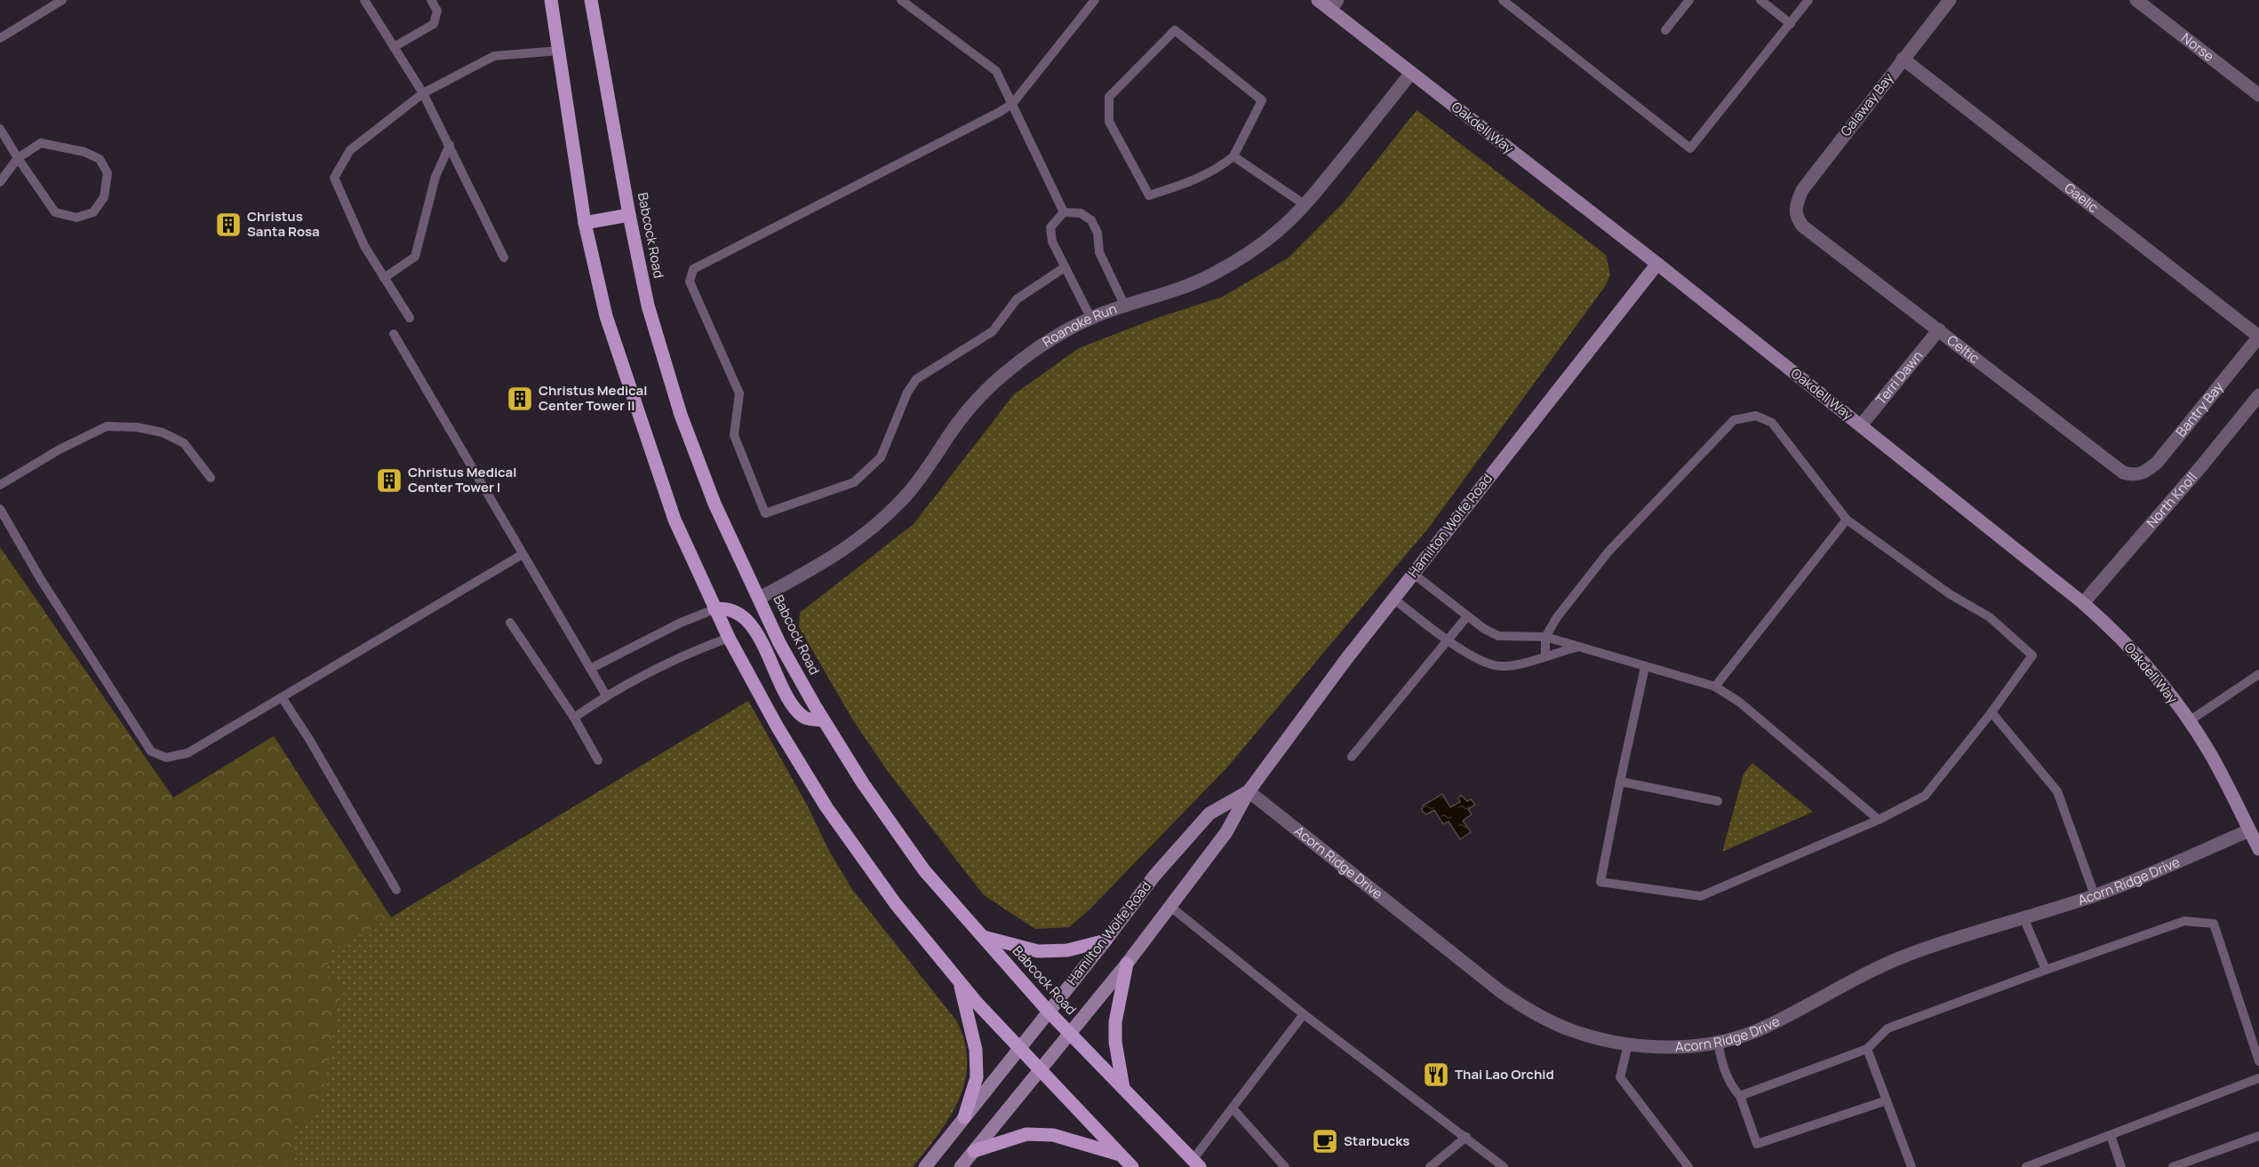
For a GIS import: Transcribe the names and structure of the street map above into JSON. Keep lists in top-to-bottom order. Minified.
{"streets":{"main road":["Babcock Road"],"street":["Norse","Galaway Bay","Oakdell Way","Gaelic","Roanoke Run","Celtic","Terri Dawn","Bantry Bay","North Knoll","Hamilton Wolfe Road","Acorn Ridge Drive"]},"crossings":[["Galaway Bay","Gaelic"],["Galaway Bay","Celtic"],["Oakdell Way","Roanoke Run"],["Oakdell Way","Terri Dawn"],["Oakdell Way","North Knoll"],["Oakdell Way","Hamilton Wolfe Road"],["Oakdell Way","Acorn Ridge Drive"],["Gaelic","Bantry Bay"],["Babcock Road","Roanoke Run"],["Babcock Road","Hamilton Wolfe Road"],["Celtic","Terri Dawn"],["Celtic","Bantry Bay"],["Hamilton Wolfe Road","Acorn Ridge Drive"]],"places":{"building":["Christus Santa Rosa","Christus Medical Center Tower II","Christus Medical Center Tower I"],"restaurant":["Thai Lao Orchid"],"cafe":["Starbucks"]}}
